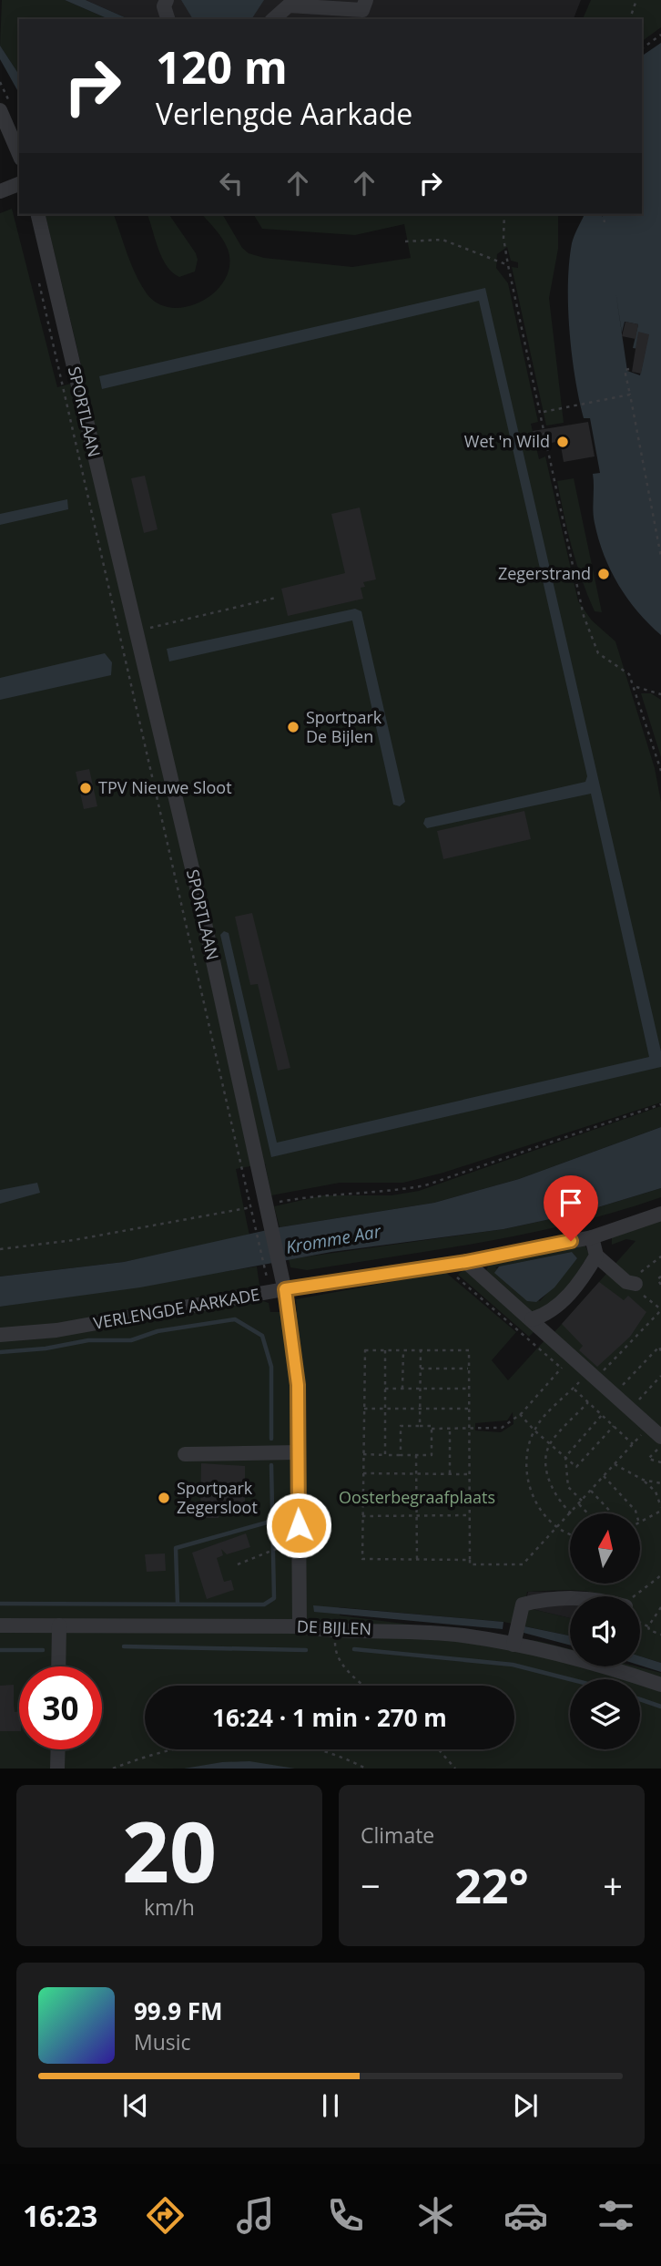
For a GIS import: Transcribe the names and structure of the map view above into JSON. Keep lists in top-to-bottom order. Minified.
{"streets":{"street":["SPORTLAAN","VERLENGDE AARKADE","DE BIJLEN"]},"crossings":[["SPORTLAAN","VERLENGDE AARKADE"],["SPORTLAAN","DE BIJLEN"]],"water":["Kromme Aar"],"parks":["Oosterbegraafplaats"],"places":["Wet 'n Wild","Zegerstrand","Sportpark De Bijlen","TPV Nieuwe Sloot","Sportpark Zegersloot"],"north":"top","page":{"turn":["120 m","Verlengde Aarkade"],"limit":"30","trip":"16:24 · 1 min · 270 m","tile":[["20","km/h"],"Climate"],"heat":["−","22°","+"],"song":["99.9 FM","Music"],"tabs":"16:23"}}
